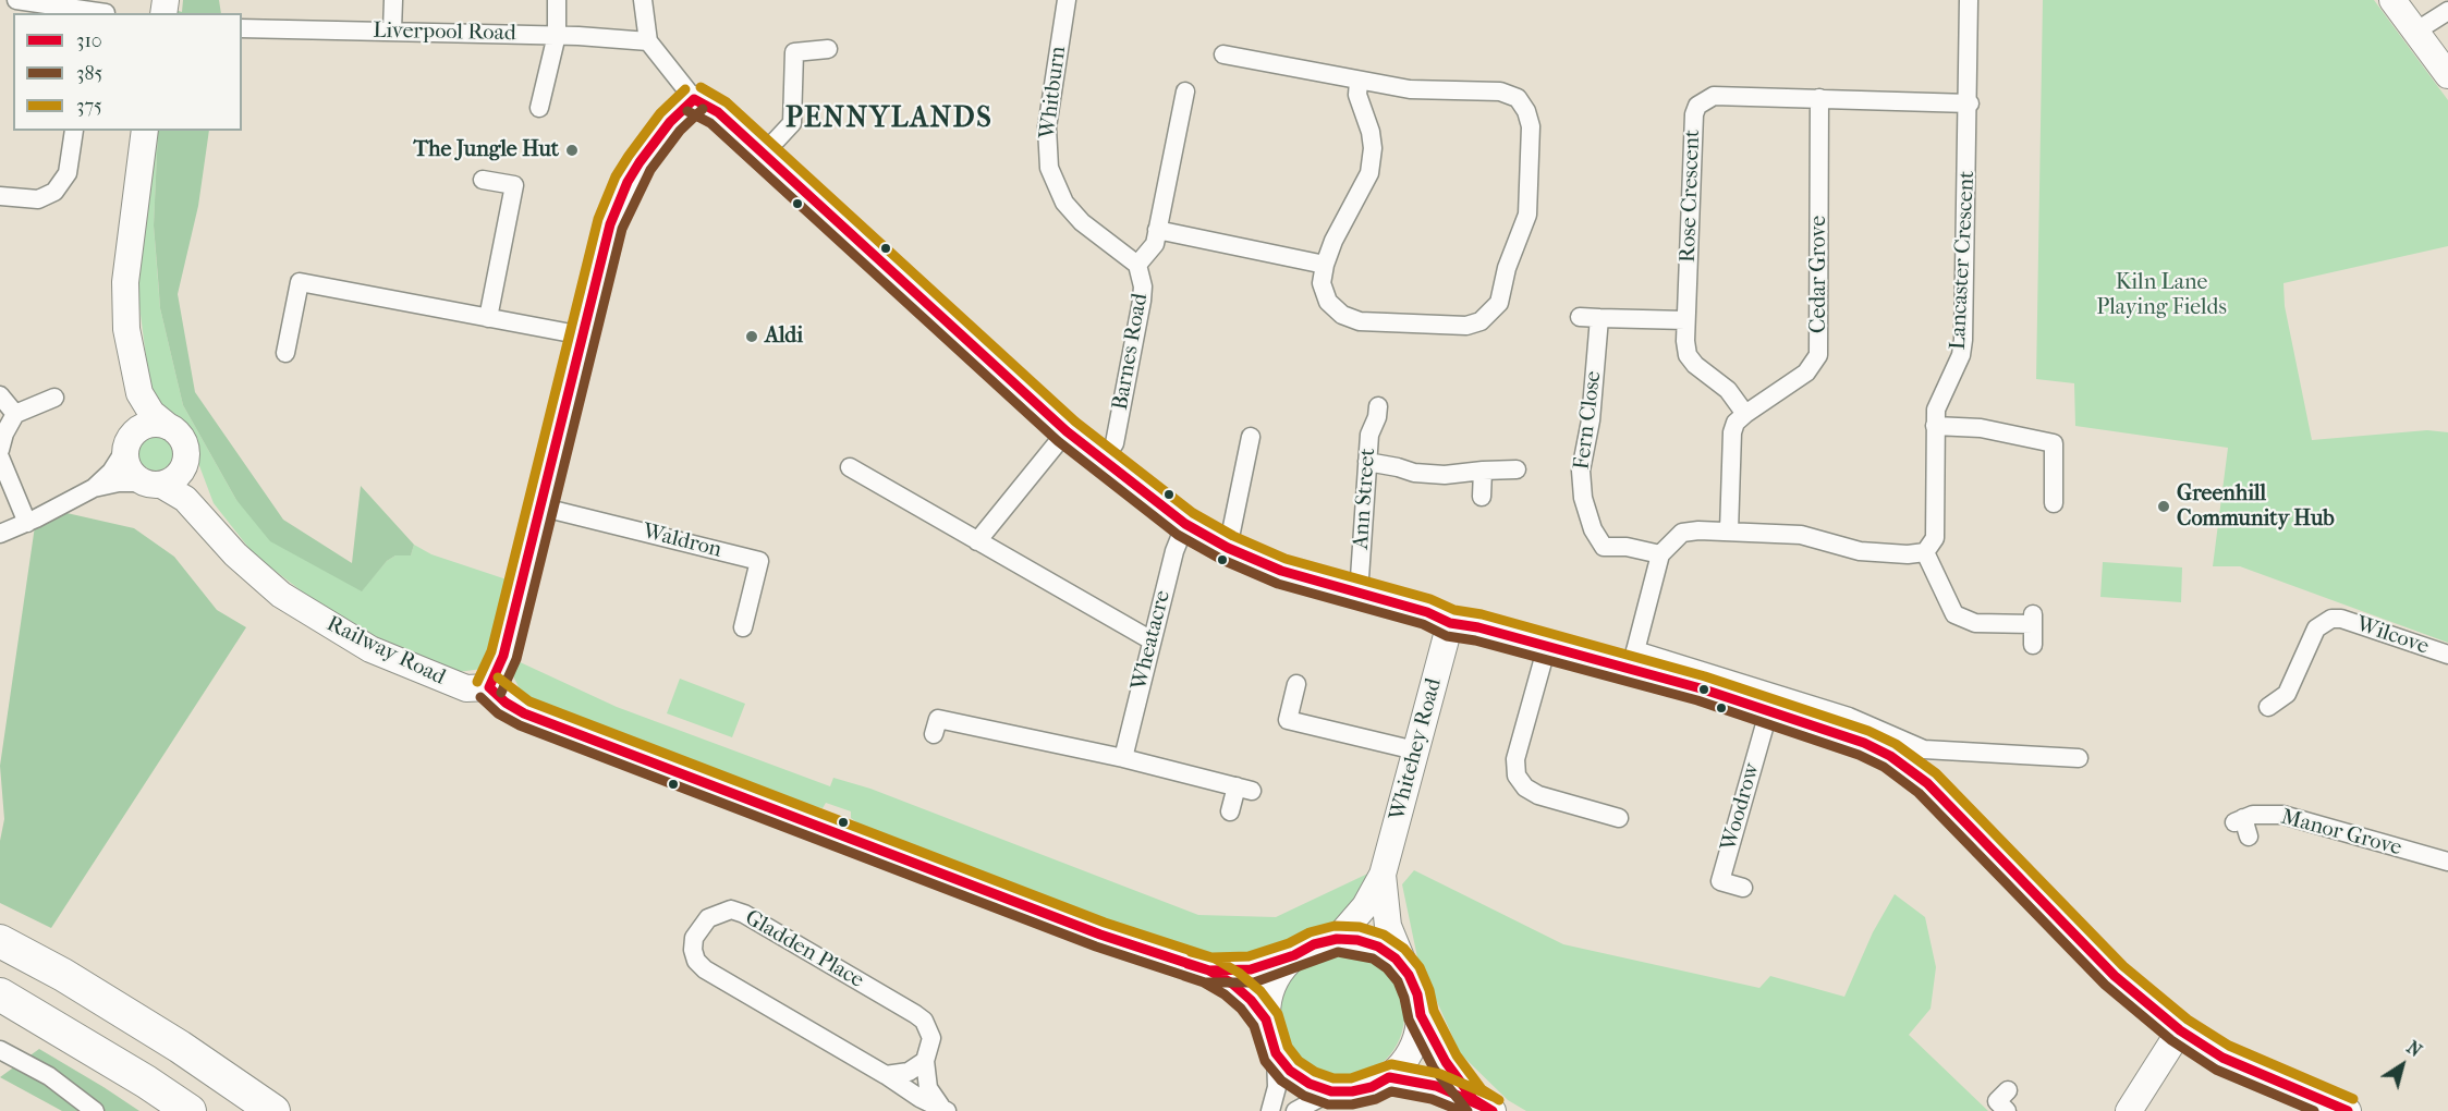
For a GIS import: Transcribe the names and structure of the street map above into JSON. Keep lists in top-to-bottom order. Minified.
{"streets":{"street":["Liverpool Road","Whitburn","Rose Crescent","Lancaster Crescent","Cedar Grove","Barnes Road","Fern Close","Ann Street","Waldron","Wilcove","Wheatacre","Railway Road","Whitehey Road","Woodrow","Manor Grove","Gladden Place"]},"crossings":[["Whitburn","Barnes Road"],["Rose Crescent","Lancaster Crescent"],["Rose Crescent","Cedar Grove"]],"districts":["PENNYLANDS"],"parks":["Kiln Lane Playing Fields"],"places":["The Jungle Hut","Aldi","Greenhill Community Hub"],"lines":["transit line 375","transit line 310","transit line 385"],"legend":["310","385","375"],"north":"top right"}
